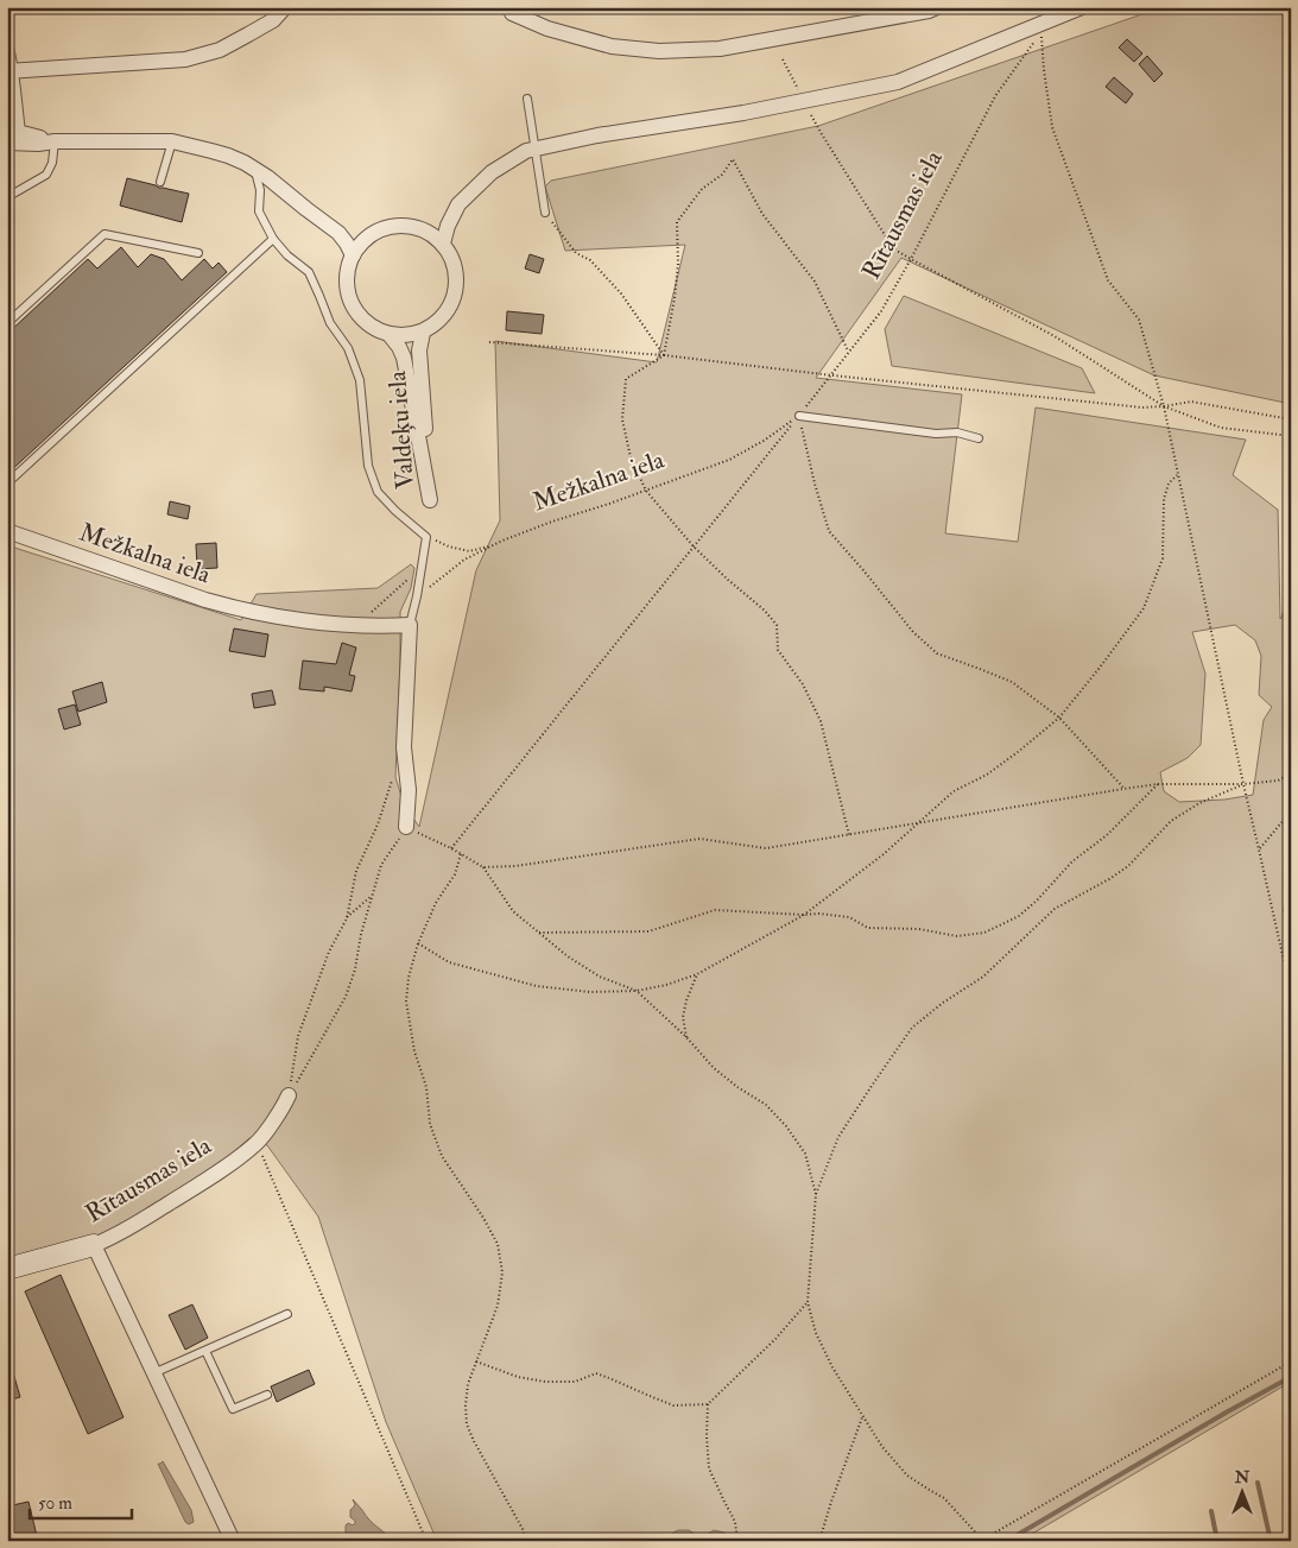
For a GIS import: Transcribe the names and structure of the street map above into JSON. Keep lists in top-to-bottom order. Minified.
{"streets":{"street":["Rītausmas iela","Valdeķu iela","Mežkalna iela"]},"crossings":[["Rītausmas iela","Mežkalna iela"]],"scale_bar":"50 m","north":"top"}
